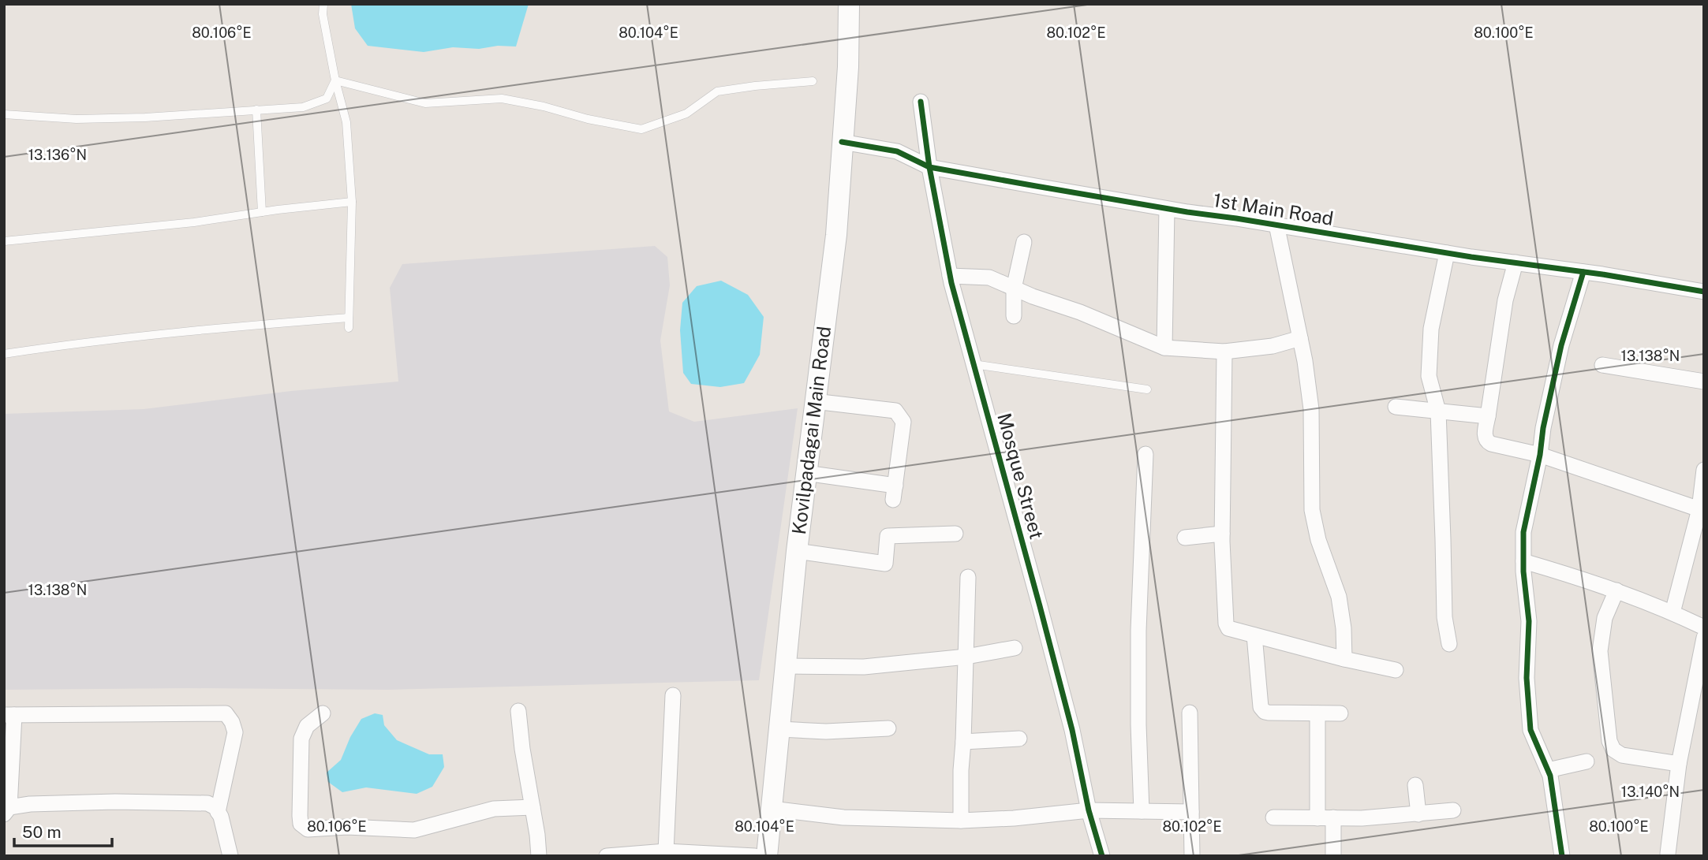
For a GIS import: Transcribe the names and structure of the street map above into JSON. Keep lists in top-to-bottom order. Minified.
{"streets":{"main road":["Kovilpadagai Main Road"],"street":["1st Main Road","Mosque Street"]},"crossings":[["1st Main Road","Kovilpadagai Main Road"],["1st Main Road","Mosque Street"]],"scale_bar":"50 m","coordinates":["80.106°E","80.104°E","80.102°E","80.100°E","13.136°N","13.138°N","13.140°N"]}
